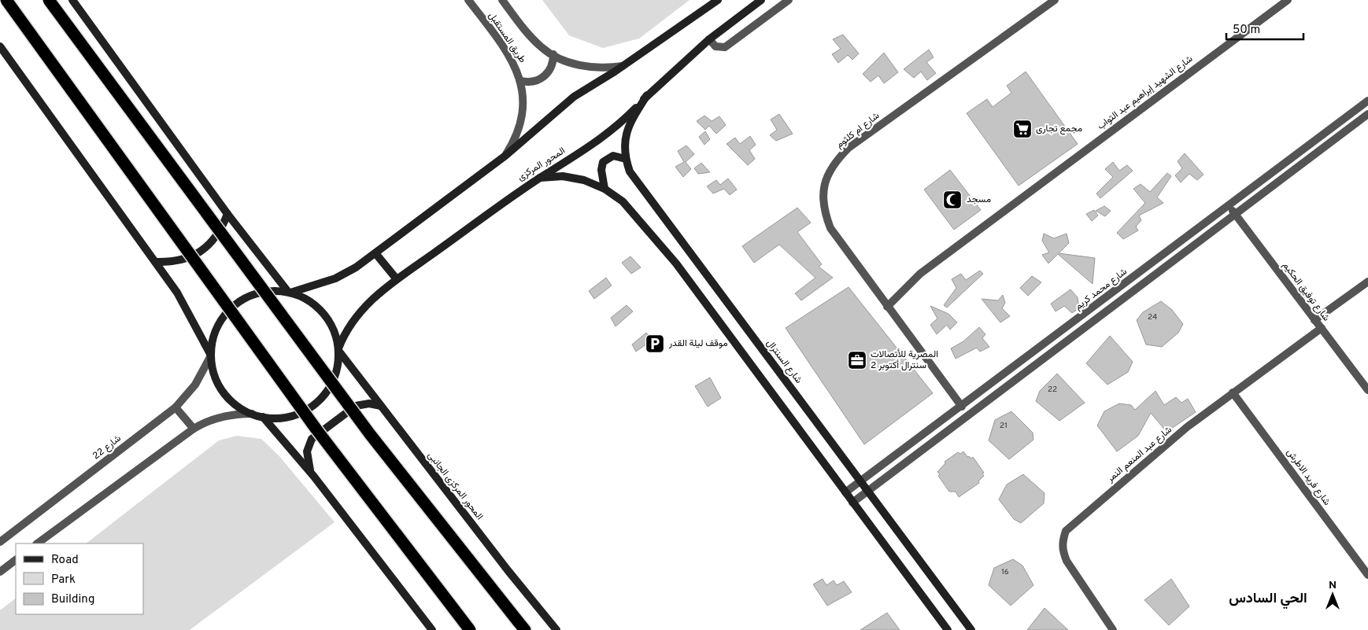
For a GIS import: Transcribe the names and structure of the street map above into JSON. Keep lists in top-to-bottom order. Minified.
{"streets":{"main road":["المحور المركزى","شارع السنترال","المحور المركزى الجانبى"],"street":["طريق المستقبل","شارع الشهيد إبراهيم عبد التواب","شارع ام كلثوم","شارع محمد كريم","شارع توفيق الحكيم","شارع 22","شارع عبد المنعم النمر","شارع فريد الاطرش"]},"crossings":[["شارع الشهيد إبراهيم عبد التواب","شارع ام كلثوم"],["شارع ام كلثوم","شارع محمد كريم"],["المحور المركزى","شارع السنترال"],["المحور المركزى","شارع 22"],["المحور المركزى","المحور المركزى الجانبى"],["شارع محمد كريم","شارع توفيق الحكيم"],["شارع محمد كريم","شارع السنترال"],["شارع توفيق الحكيم","شارع عبد المنعم النمر"],["شارع 22","المحور المركزى الجانبى"],["شارع عبد المنعم النمر","شارع فريد الاطرش"]],"districts":["الحي السادس"],"places":{"supermarket":["مجمع تجارى"],"mosque":["مسجد"],"parking":["موقف ليلة القدر"],"office":["المصرية للأتصالات سنترال أكتوبر 2"]},"house_numbers":["24","22","21","16"],"legend":["Road","Park","Building"],"scale_bar":"50 m","north":"top"}
